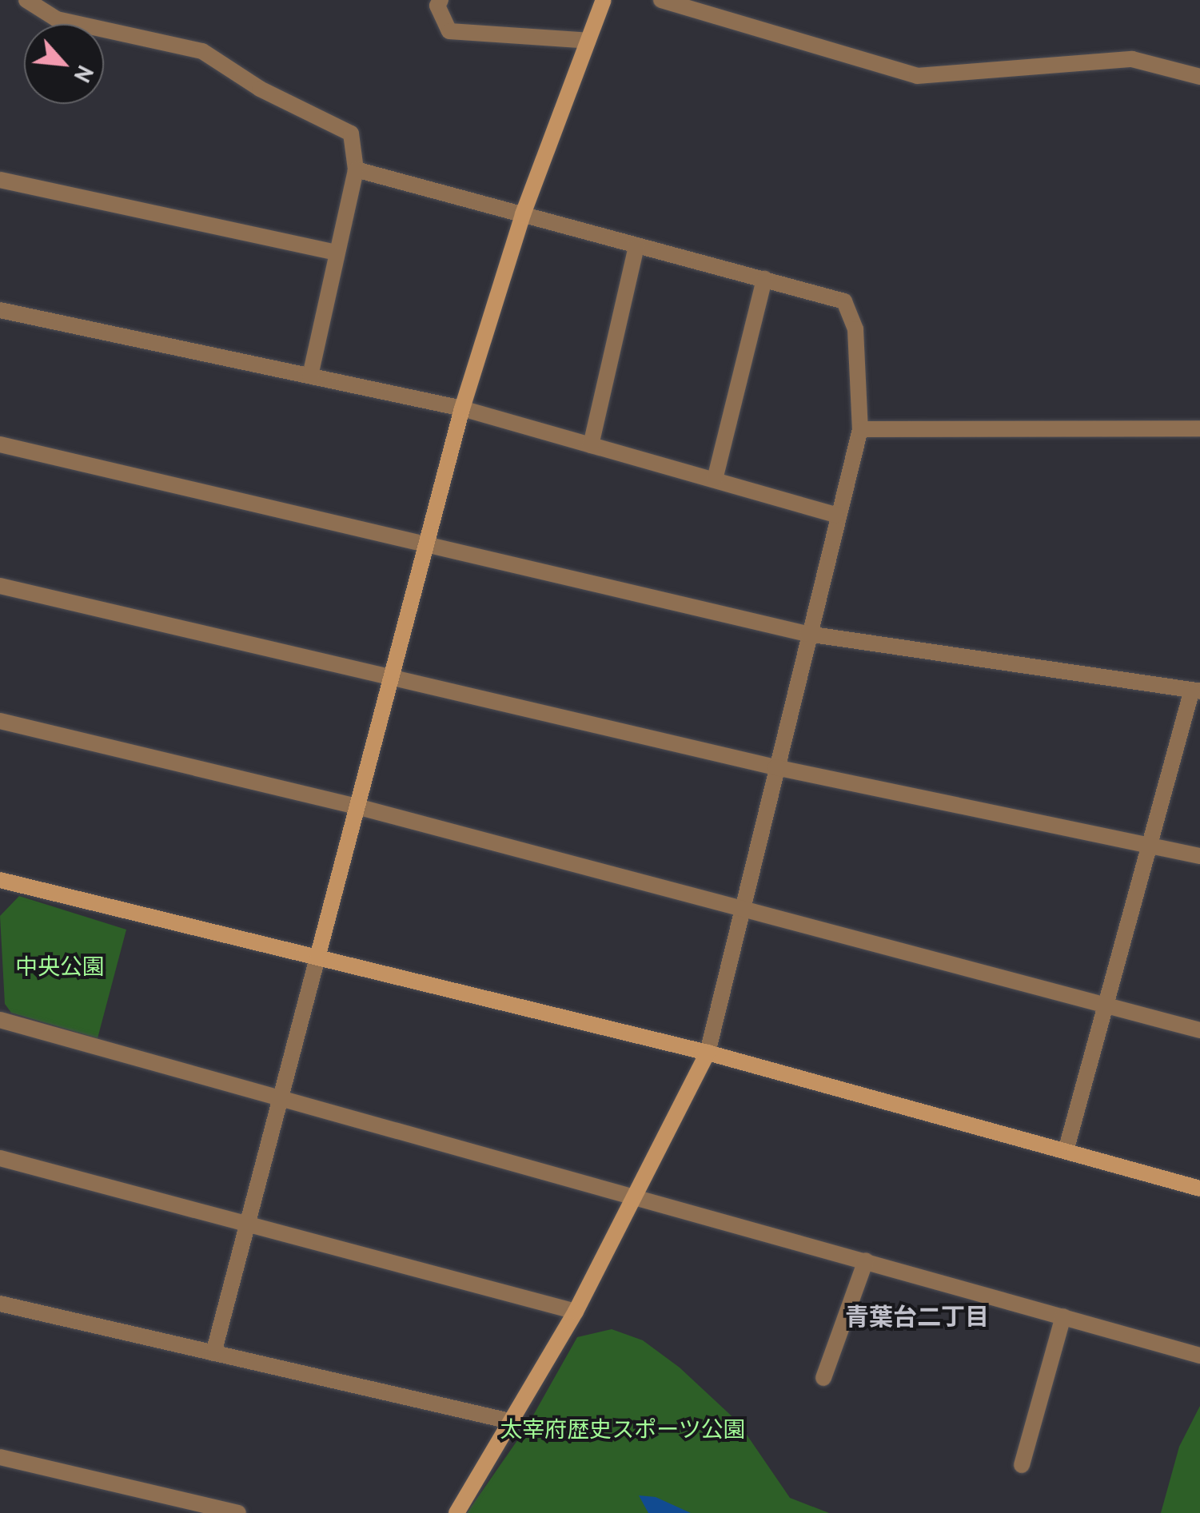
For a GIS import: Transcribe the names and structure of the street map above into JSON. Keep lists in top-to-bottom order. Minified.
{"districts":["青葉台二丁目"],"parks":["中央公園","太宰府歴史スポーツ公園"],"north":"bottom right"}
